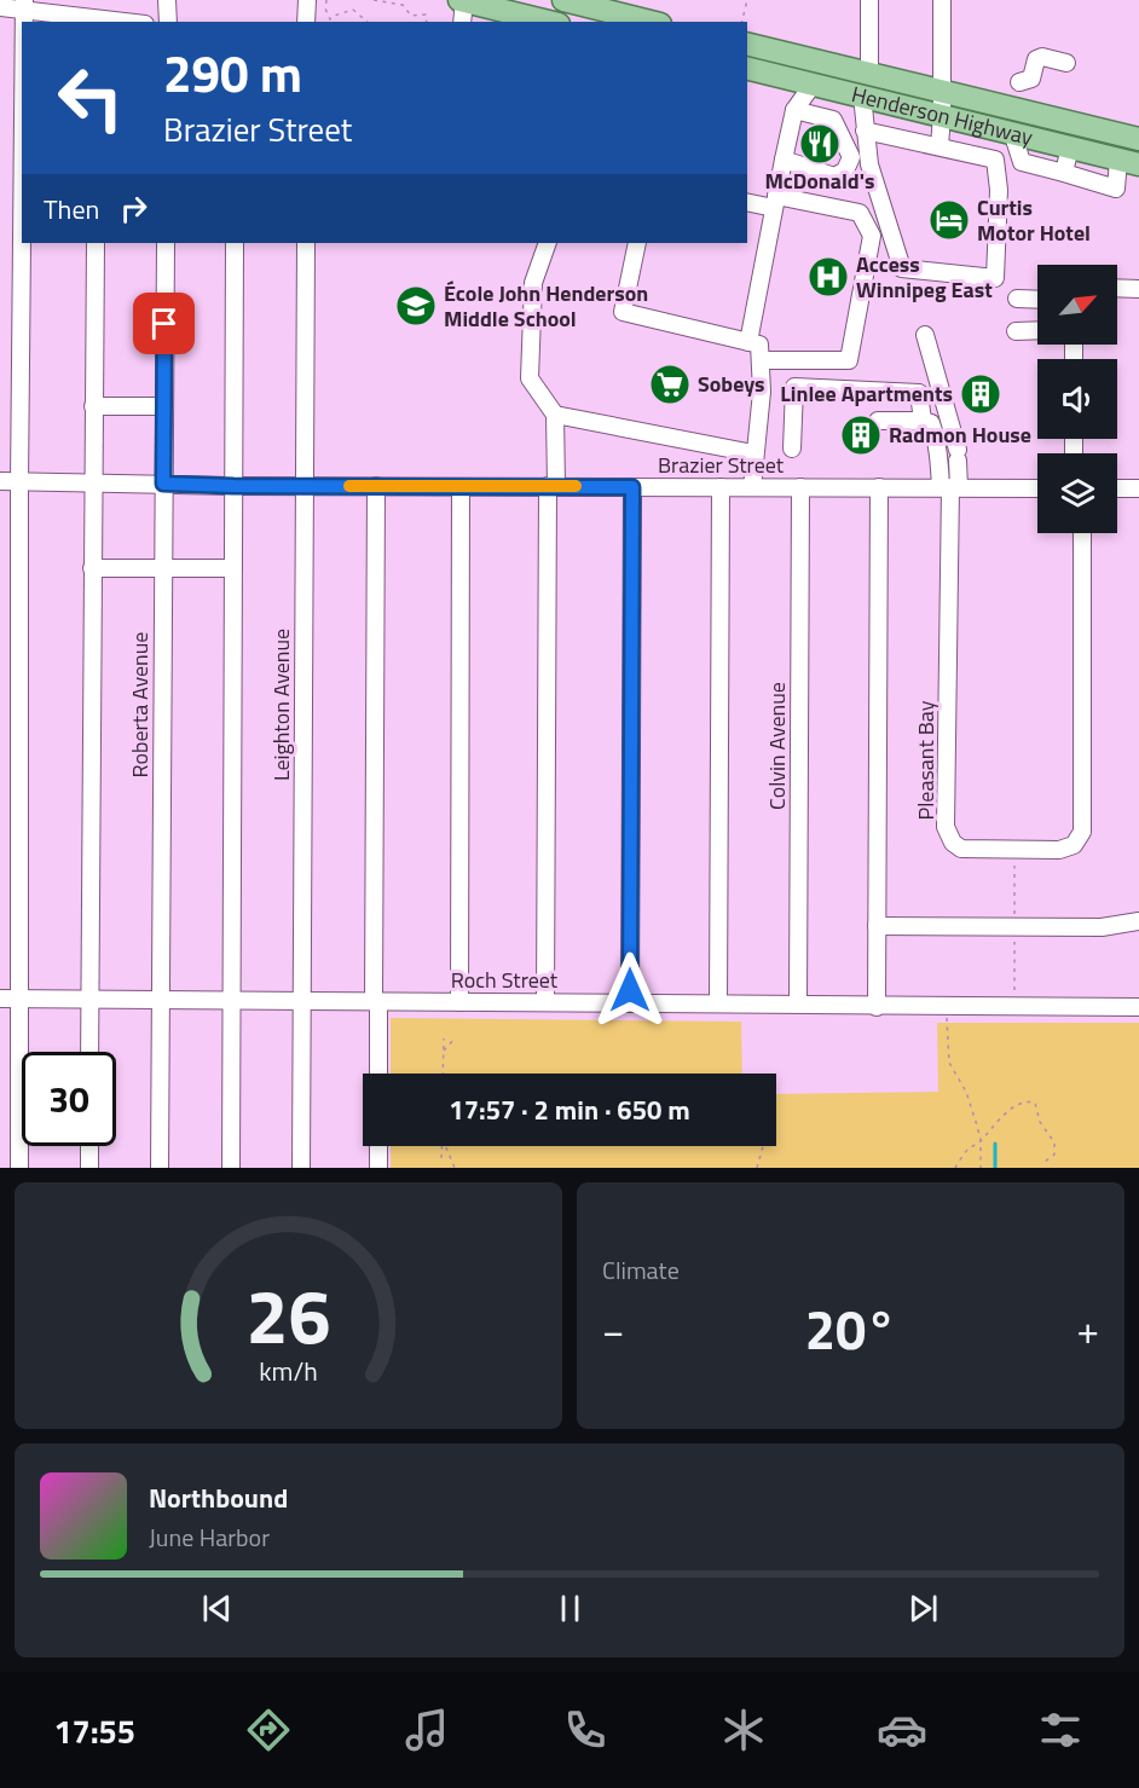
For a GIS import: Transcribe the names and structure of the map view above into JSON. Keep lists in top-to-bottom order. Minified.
{"streets":{"main road":["Henderson Highway"],"street":["Brazier Street","Roberta Avenue","Leighton Avenue","Colvin Avenue","Pleasant Bay","Roch Street"]},"crossings":[["Brazier Street","Roberta Avenue"],["Brazier Street","Leighton Avenue"],["Brazier Street","Colvin Avenue"],["Brazier Street","Pleasant Bay"],["Roberta Avenue","Roch Street"],["Leighton Avenue","Roch Street"],["Colvin Avenue","Roch Street"]],"places":{"restaurant":["McDonald's"],"hotel":["Curtis Motor Hotel"],"hospital":["Access Winnipeg East"],"school or university":["École John Henderson Middle School"],"supermarket":["Sobeys"],"building":["Linlee Apartments","Radmon House"]},"north":"top right","page":{"turn":["290 m","Brazier Street"],"then":"Then","limit":"30","trip":"17:57 · 2 min · 650 m","tile":"Climate","heat":["−","20°","+"],"song":["Northbound","June Harbor"],"tabs":"17:55","gauge":["26","km/h"]}}
